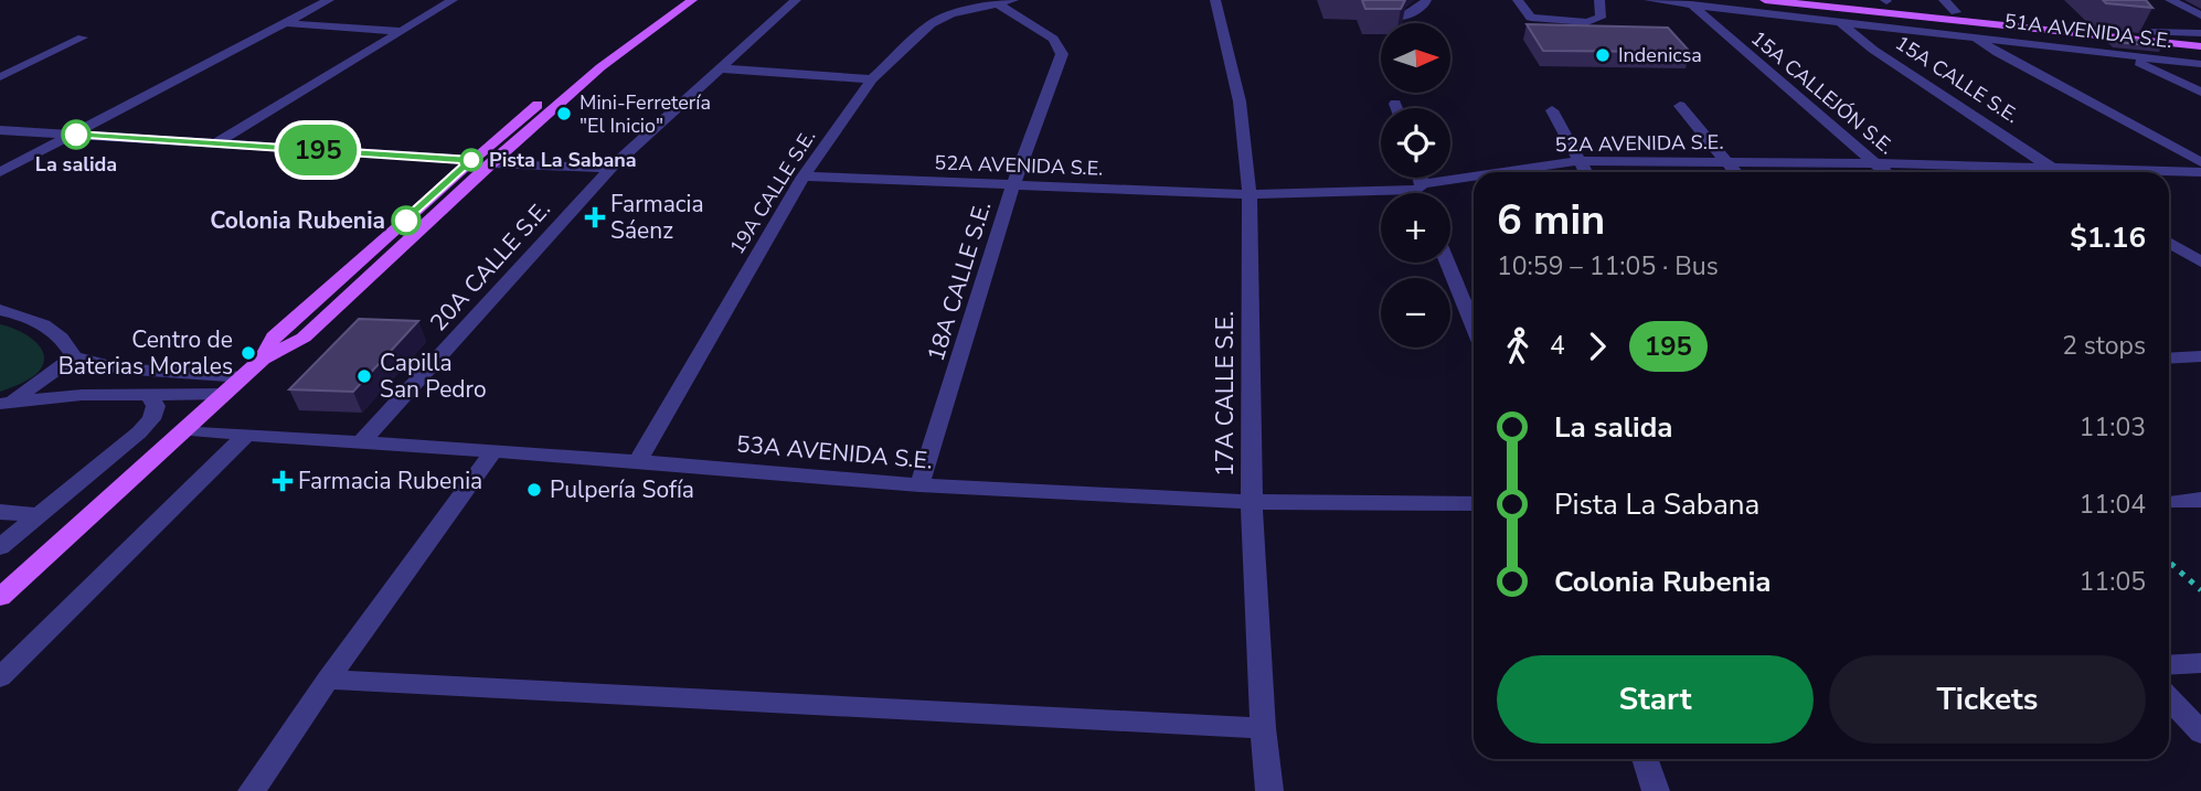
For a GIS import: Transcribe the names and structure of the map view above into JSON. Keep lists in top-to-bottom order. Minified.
{"streets":{"street":["51A AVENIDA S.E.","15A CALLE S.E.","15A CALLEJÓN S.E.","52A AVENIDA S.E.","19A CALLE S.E.","20A CALLE S.E.","18A CALLE S.E.","17A CALLE S.E.","53A AVENIDA S.E."]},"crossings":[["51A AVENIDA S.E.","15A CALLE S.E."],["51A AVENIDA S.E.","15A CALLEJÓN S.E."],["15A CALLE S.E.","52A AVENIDA S.E."],["15A CALLEJÓN S.E.","52A AVENIDA S.E."],["52A AVENIDA S.E.","19A CALLE S.E."],["52A AVENIDA S.E.","18A CALLE S.E."],["52A AVENIDA S.E.","17A CALLE S.E."],["19A CALLE S.E.","18A CALLE S.E."],["19A CALLE S.E.","53A AVENIDA S.E."],["20A CALLE S.E.","53A AVENIDA S.E."],["18A CALLE S.E.","53A AVENIDA S.E."],["17A CALLE S.E.","53A AVENIDA S.E."]],"places":{"other":["Indenicsa","Mini-Ferretería \"El Inicio\"","La salida","Pista La Sabana","Colonia Rubenia","Centro de Baterias Morales","Capilla San Pedro","Pulpería Sofía"],"health":["Farmacia Sáenz","Farmacia Rubenia"]},"lines":["bus line 195"],"north":"right","page":{"on_map":"195","map_buttons":["+","−"],"heading":["6 min","10:59 – 11:05 · Bus","$1.16"],"legs":["4","195","2 stops"],"list":[{"name":"La salida","value":"11:03"},{"name":"Pista La Sabana","value":"11:04"},{"name":"Colonia Rubenia","value":"11:05"}],"buttons":["Start","Tickets"]}}
